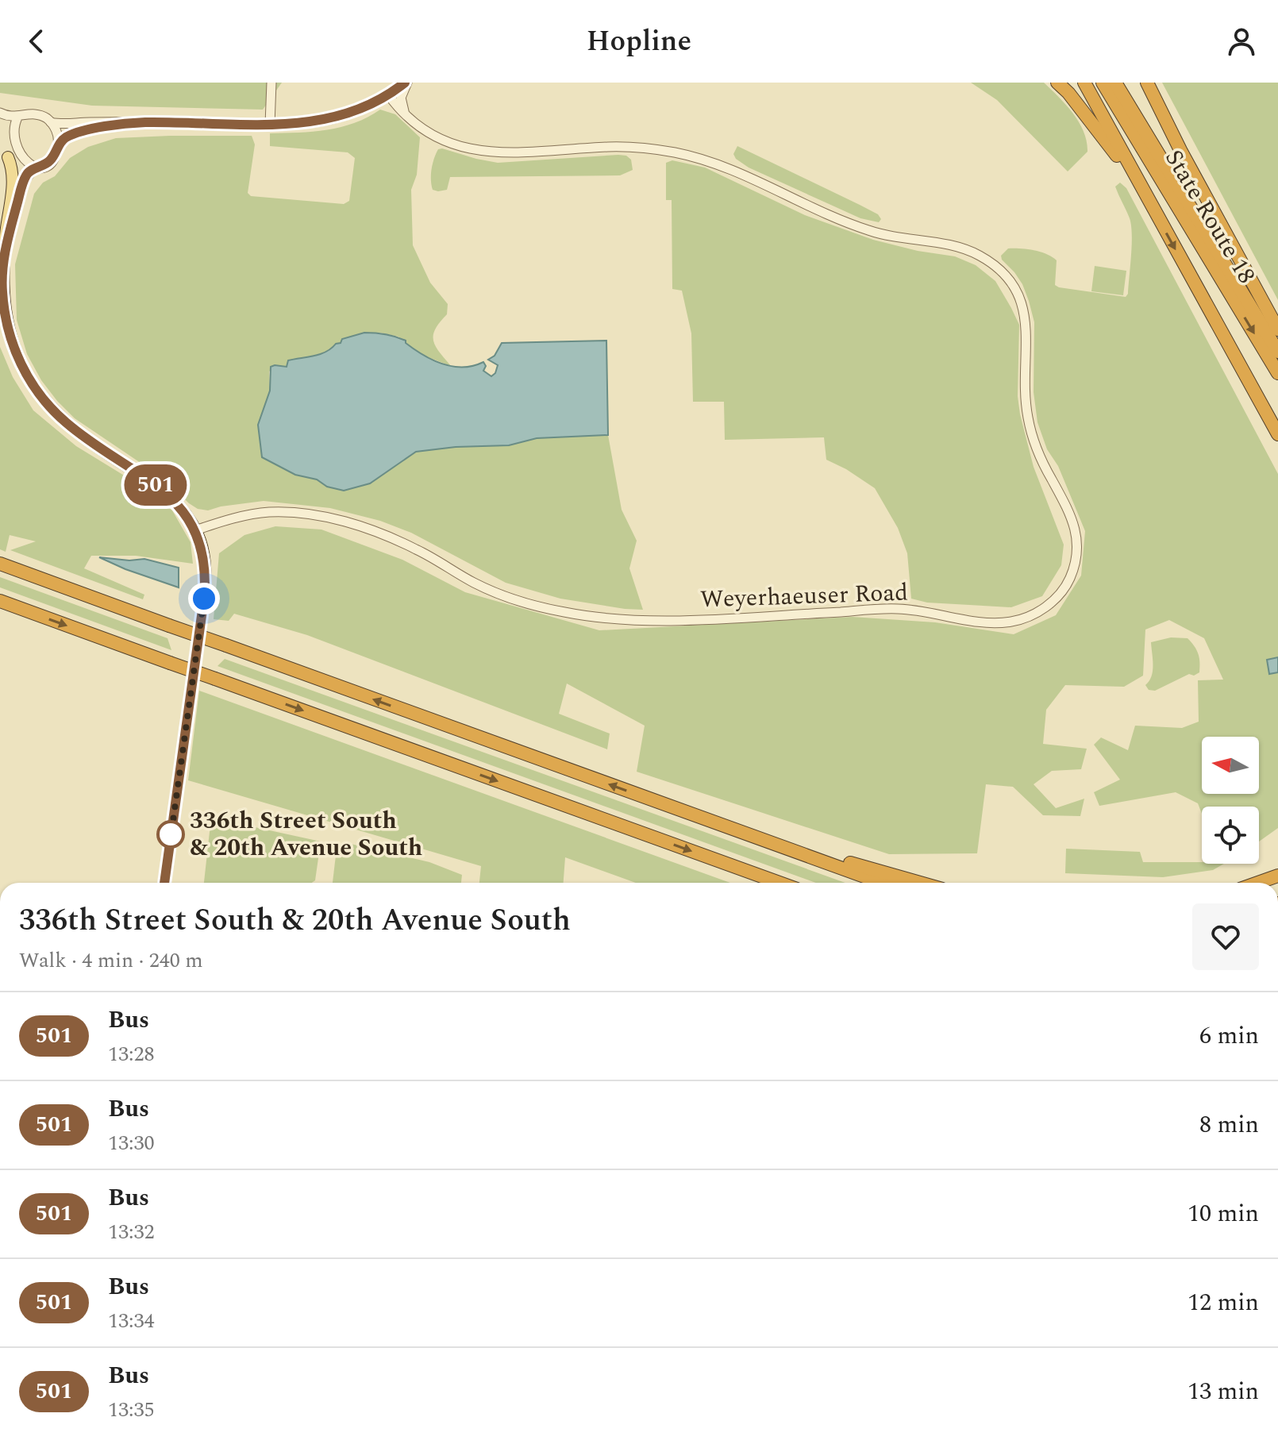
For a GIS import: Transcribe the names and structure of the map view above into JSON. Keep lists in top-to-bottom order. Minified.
{"streets":{"highway":["State Route 18"],"street":["Weyerhaeuser Road"]},"places":["336th Street South & 20th Avenue South"],"lines":["bus line 501"],"north":"left","page":{"header":"Hopline","on_map":"501","heading":["336th Street South & 20th Avenue South","Walk · 4 min · 240 m"],"list":[{"mark":"501","name":"Bus","note":"13:28","value":"6 min"},{"mark":"501","name":"Bus","note":"13:30","value":"8 min"},{"mark":"501","name":"Bus","note":"13:32","value":"10 min"},{"mark":"501","name":"Bus","note":"13:34","value":"12 min"},{"mark":"501","name":"Bus","note":"13:35","value":"13 min"}]}}
